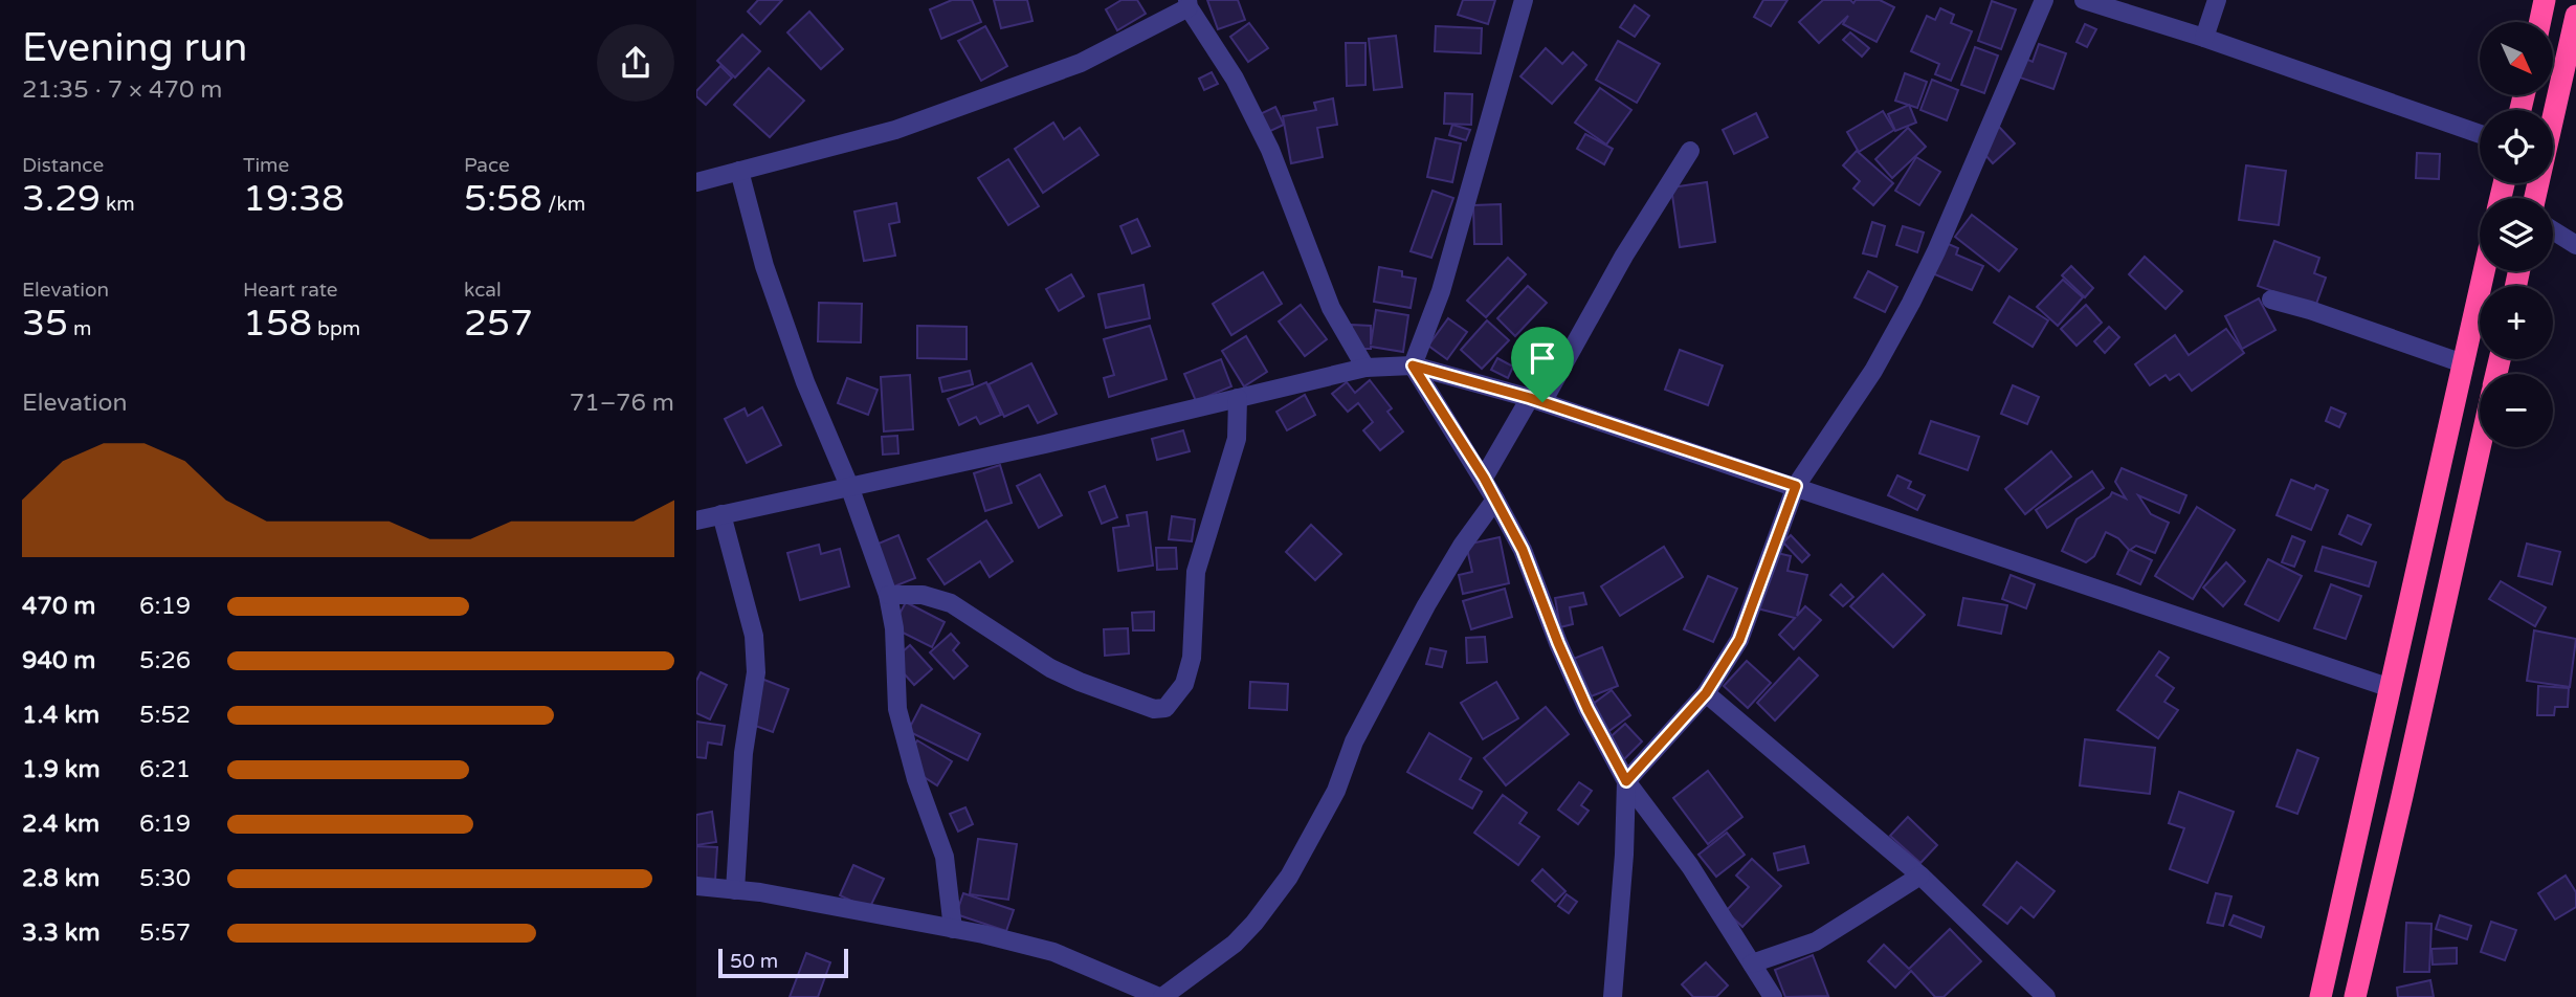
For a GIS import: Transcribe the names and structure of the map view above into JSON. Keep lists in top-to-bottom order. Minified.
{"scale_bar":"50 m","north":"bottom right","page":{"heading":["Evening run","21:35 · 7 × 470 m"],"map_buttons":["+","−"],"stats":[["Distance","3.29 km"],["Time","19:38"],["Pace","5:58 /km"],["Elevation","35 m"],["Heart rate","158 bpm"],["kcal","257"]],"chart":["Elevation","71–76 m"],"list":[{"name":"470 m","note":"6:19"},{"name":"940 m","note":"5:26"},{"name":"1.4 km","note":"5:52"},{"name":"1.9 km","note":"6:21"},{"name":"2.4 km","note":"6:19"},{"name":"2.8 km","note":"5:30"},{"name":"3.3 km","note":"5:57"}],"scale":"50 m"}}
